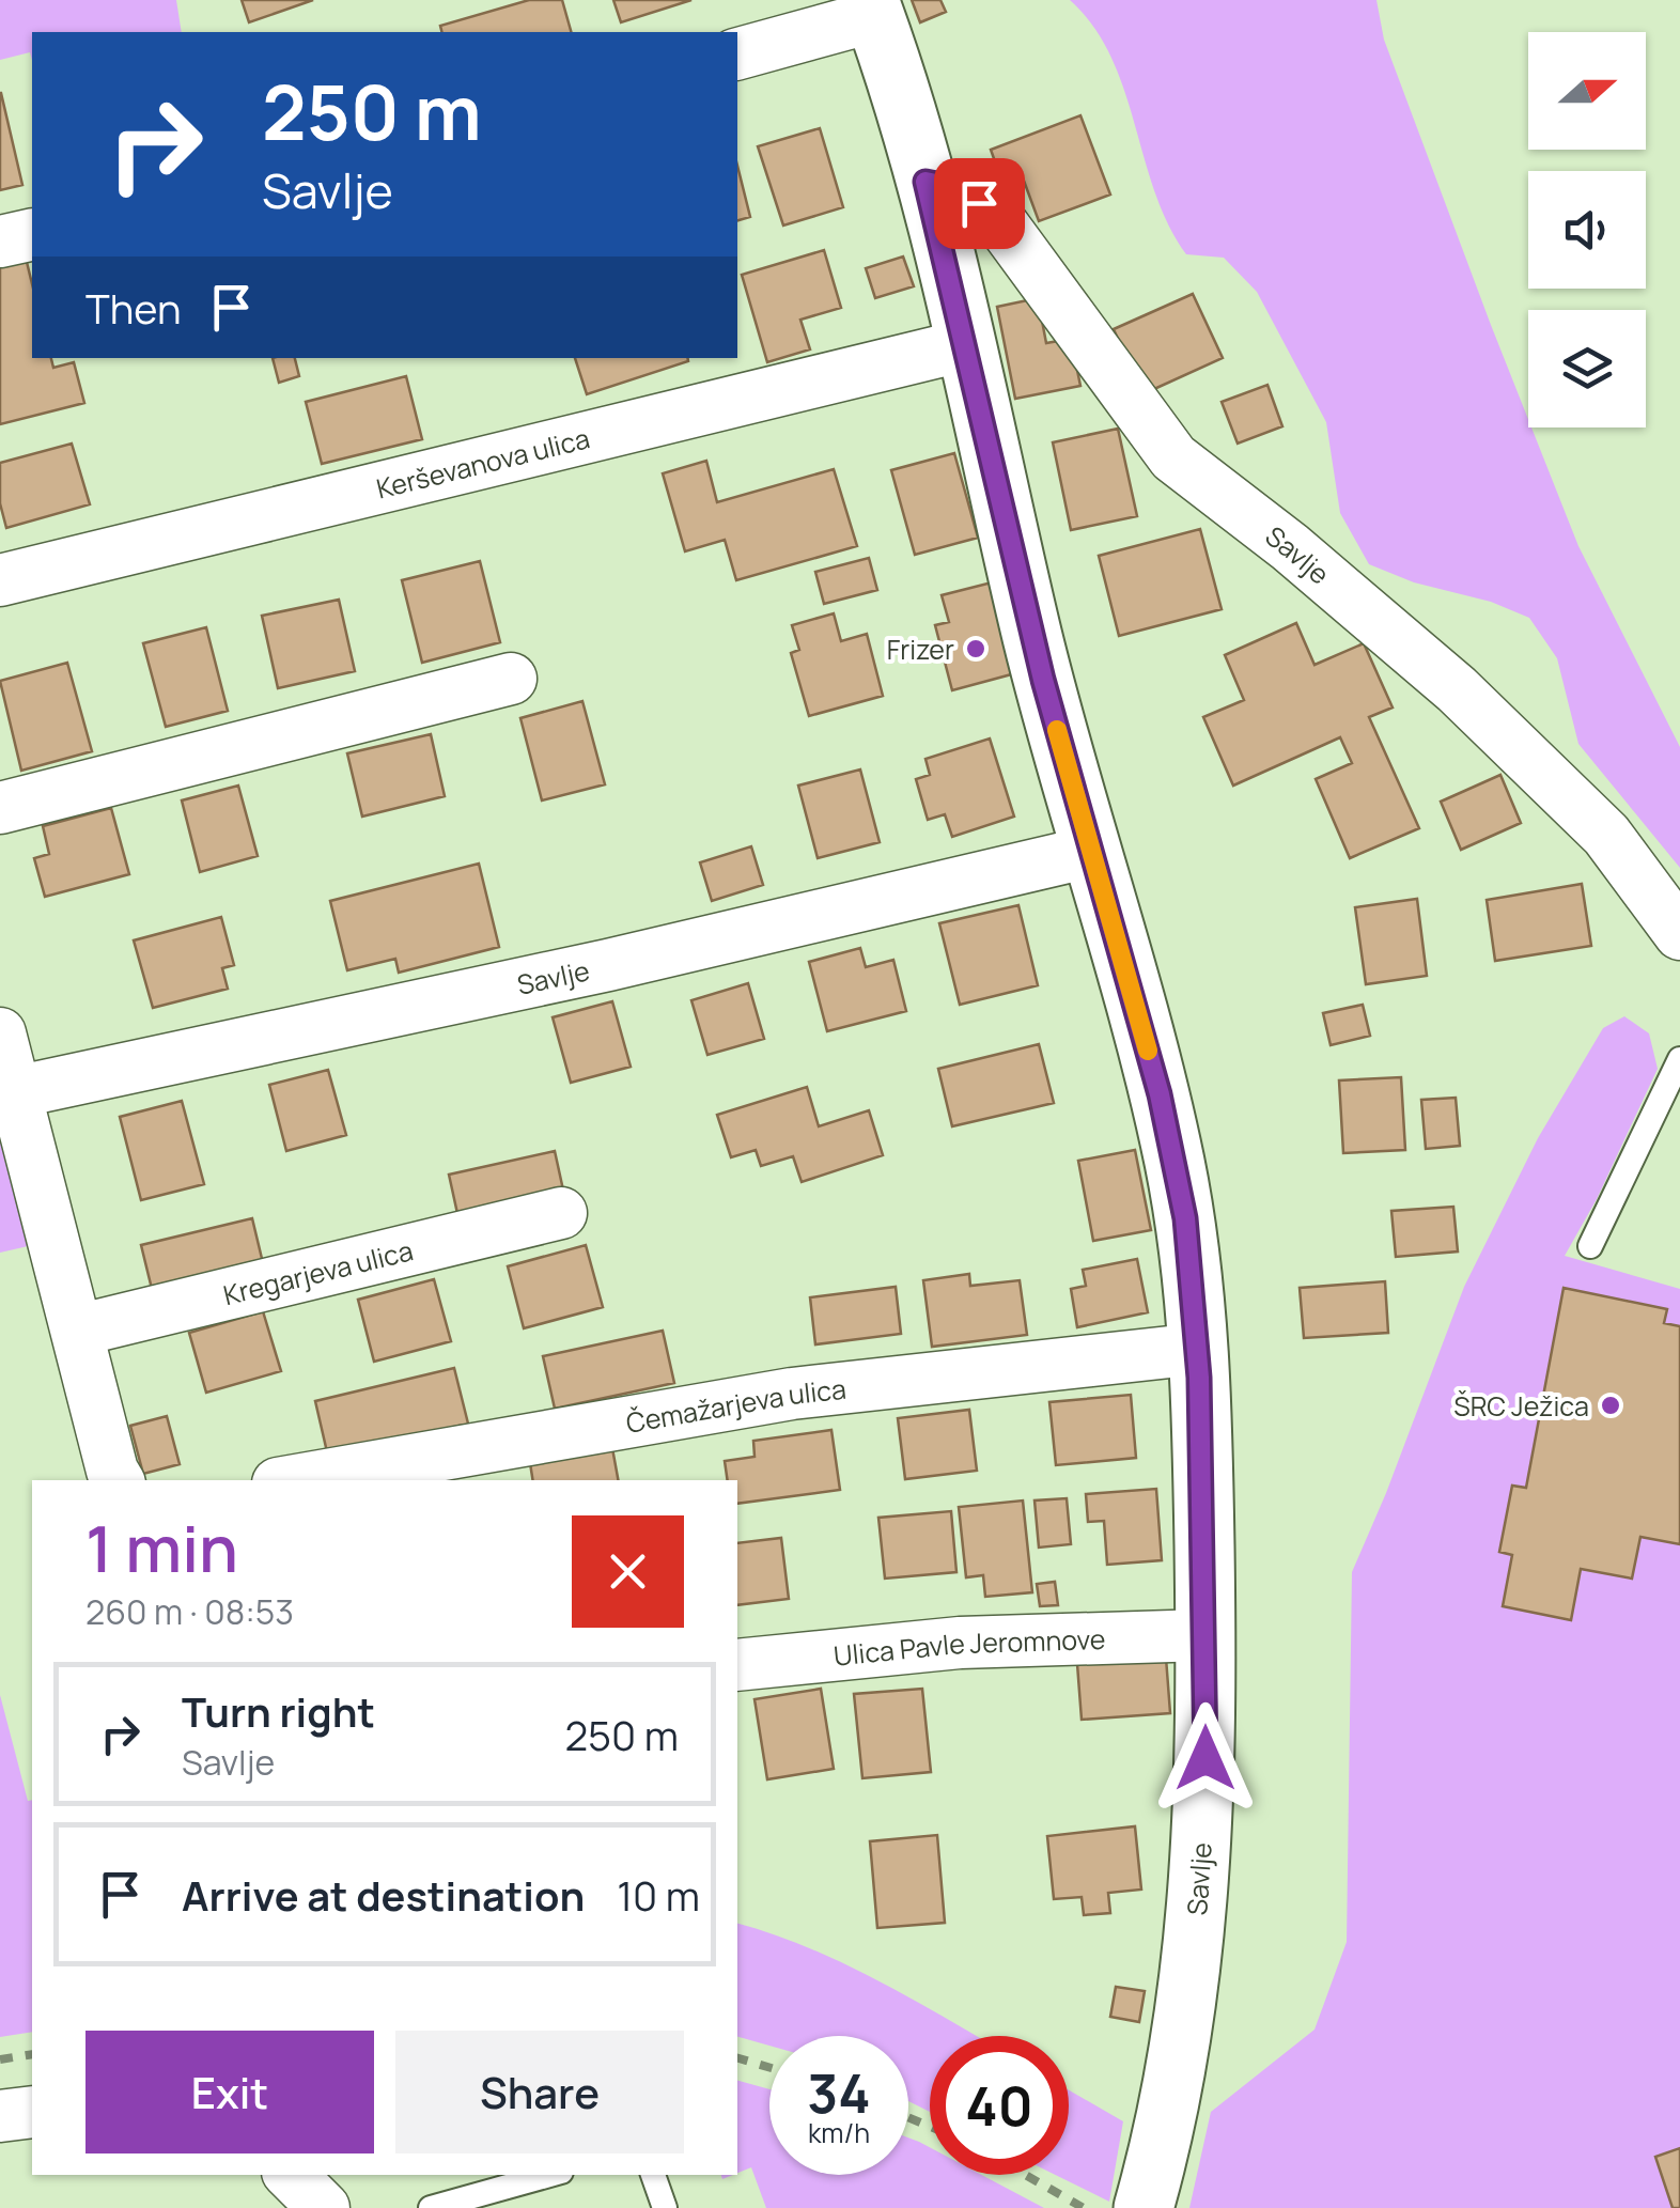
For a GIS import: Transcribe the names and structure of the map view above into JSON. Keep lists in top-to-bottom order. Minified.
{"streets":{"street":["Kerševanova ulica","Savlje","Kregarjeva ulica","Čemažarjeva ulica","Ulica Pavle Jeromnove"]},"crossings":[["Kerševanova ulica","Savlje"],["Savlje","Čemažarjeva ulica"],["Savlje","Ulica Pavle Jeromnove"]],"places":["Frizer","ŠRC Ježica"],"north":"right","page":{"turn":["250 m","Savlje"],"then":"Then","heading":["1 min","260 m · 08:53"],"list":[{"name":"Turn right","note":"Savlje","value":"250 m"},{"name":"Arrive at destination","value":"10 m"}],"buttons":["Exit","Share"],"speed":"34 km/h","limit":"40"}}
